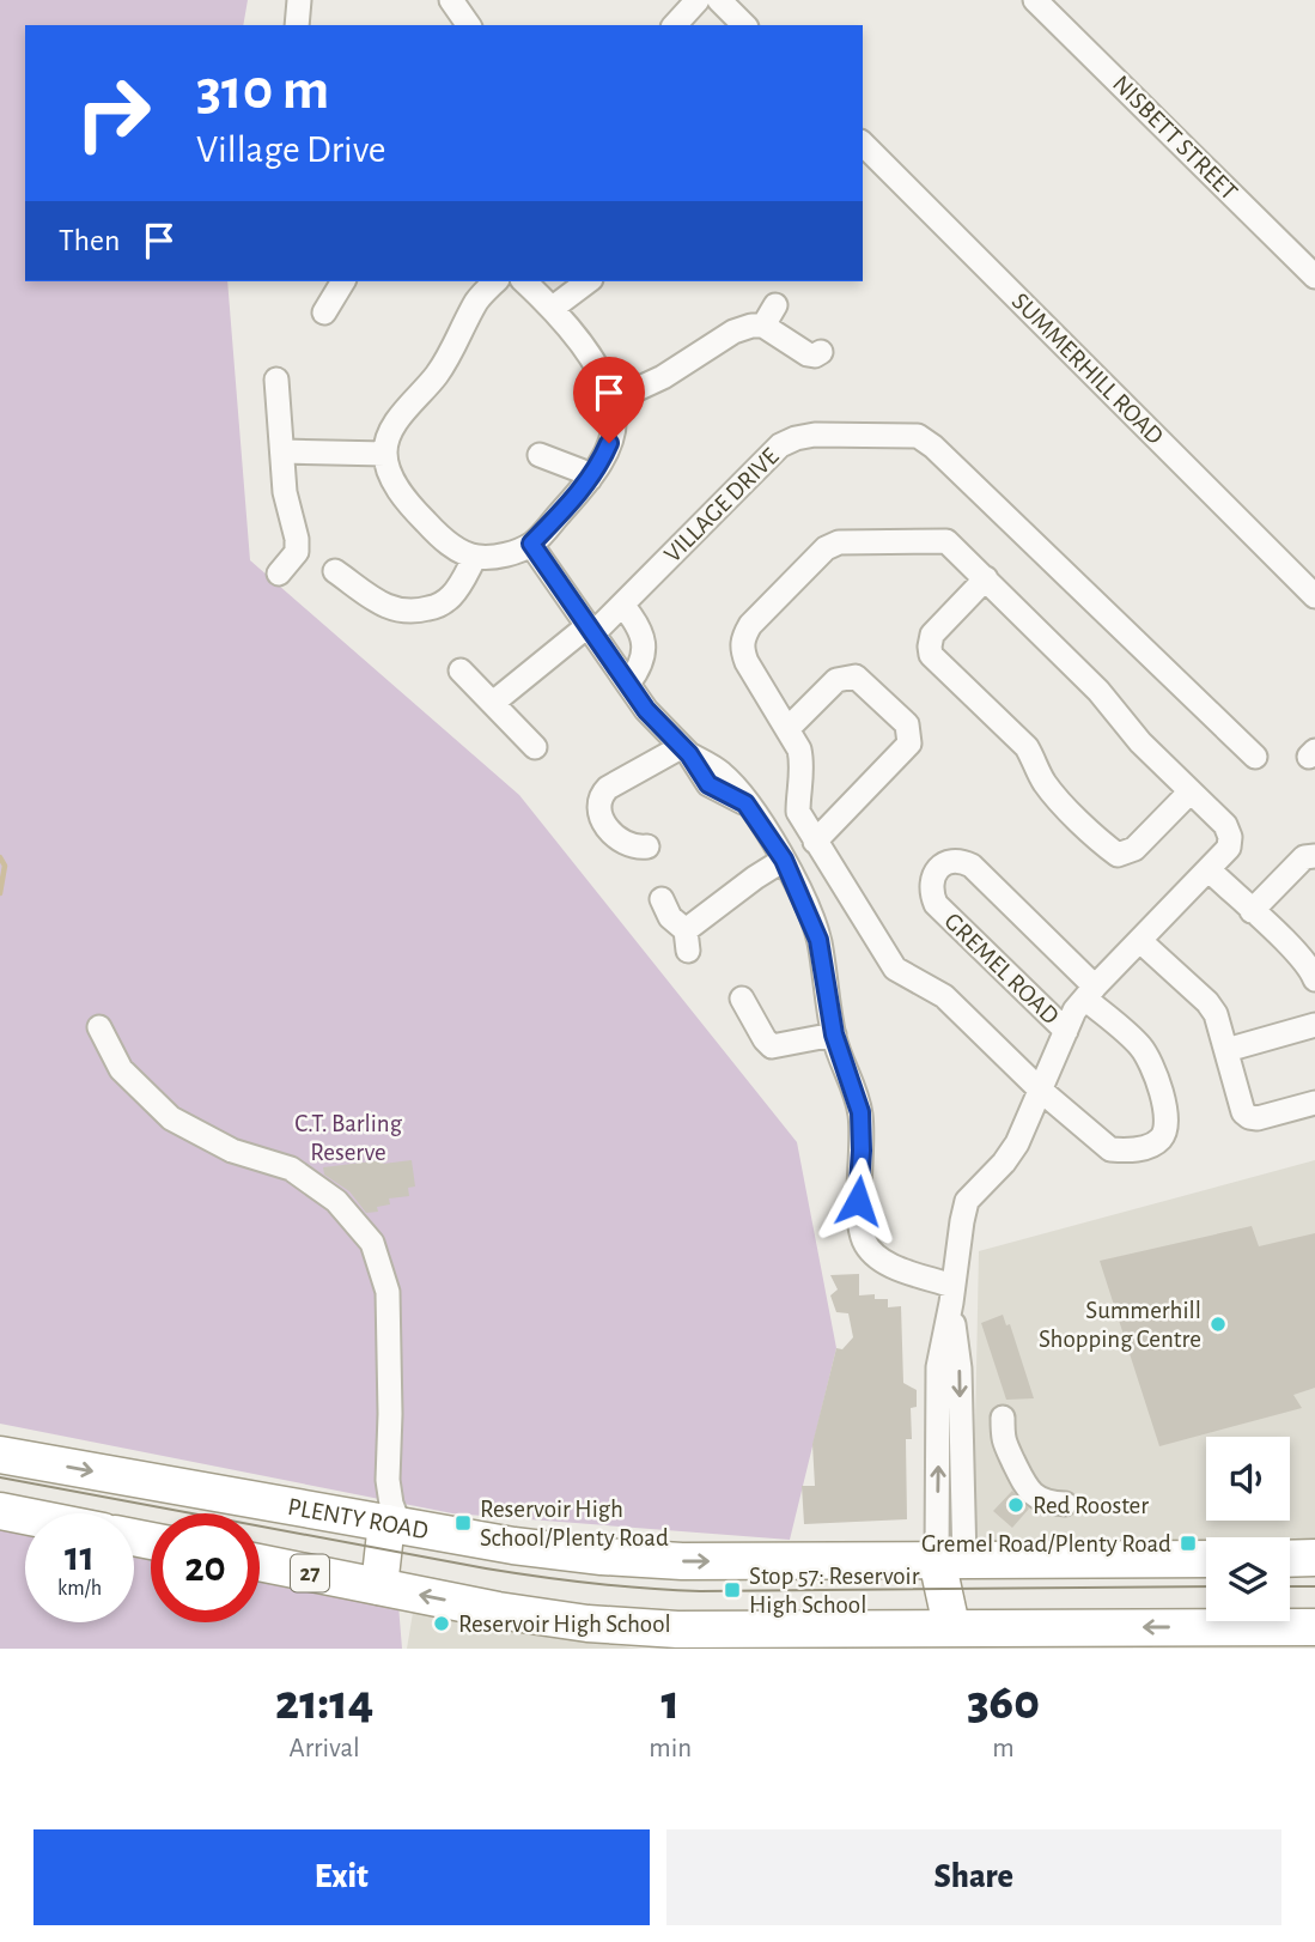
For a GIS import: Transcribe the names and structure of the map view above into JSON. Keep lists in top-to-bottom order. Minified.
{"streets":{"highway":["PLENTY ROAD","27"],"street":["NISBETT STREET","SUMMERHILL ROAD","VILLAGE DRIVE","GREMEL ROAD"]},"crossings":[["GREMEL ROAD","PLENTY ROAD"]],"parks":["C.T. Barling Reserve"],"places":{"other":["Summerhill Shopping Centre","Red Rooster","Reservoir High School"],"transit":["Reservoir High School/Plenty Road","Gremel Road/Plenty Road","Stop 57: Reservoir High School"]},"page":{"turn":["310 m","Village Drive"],"then":"Then","speed":"11 km/h","limit":"20","eta":["21:14","Arrival","1","min","360","m"],"buttons":["Exit","Share"]}}
